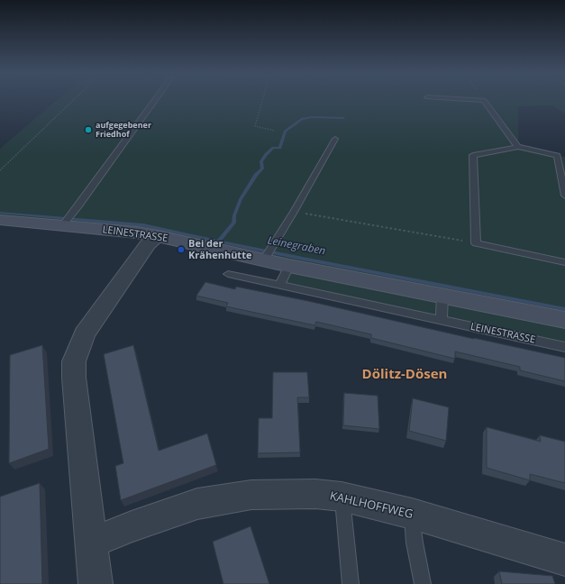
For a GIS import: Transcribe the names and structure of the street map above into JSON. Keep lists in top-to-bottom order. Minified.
{"streets":{"main road":["LEINESTRASSE"],"street":["KAHLHOFFWEG"]},"districts":["Dölitz-Dösen"],"water":["Leinegraben"],"places":["aufgegebener Friedhof","Bei der Krähenhütte"]}
